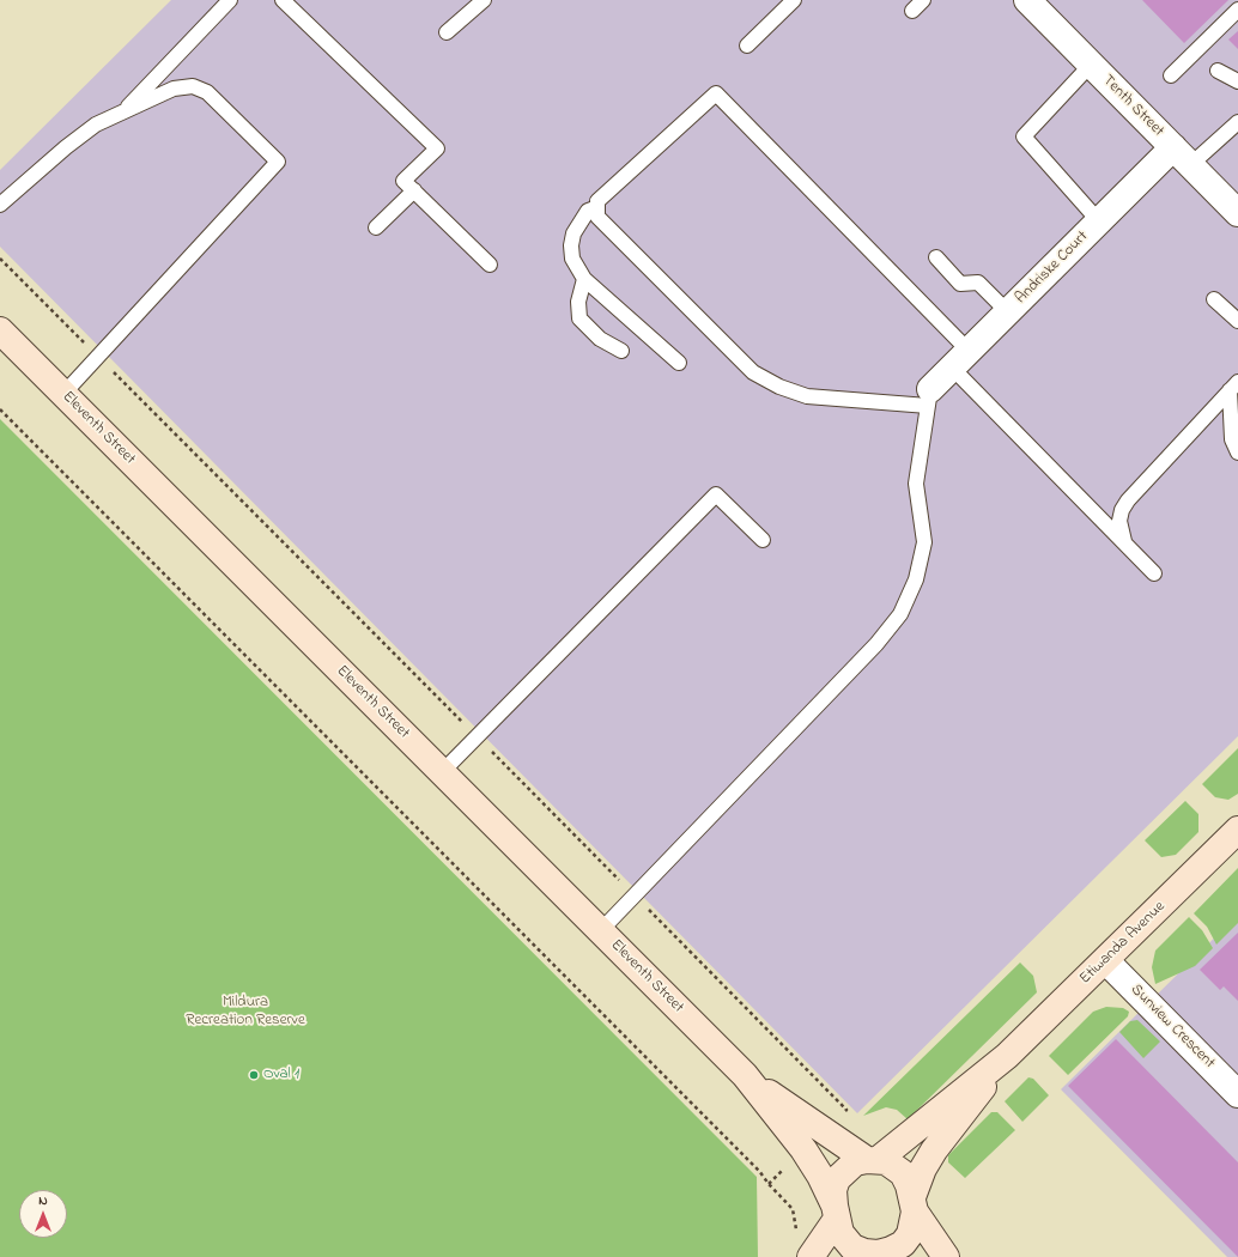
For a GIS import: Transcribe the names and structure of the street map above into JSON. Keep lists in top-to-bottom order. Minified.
{"streets":{"main road":["Eleventh Street","Etiwanda Avenue"],"street":["Tenth Street","Andriske Court","Sunview Crescent"]},"crossings":[["Tenth Street","Andriske Court"],["Eleventh Street","Etiwanda Avenue"],["Etiwanda Avenue","Sunview Crescent"]],"parks":["Mildura Recreation Reserve"],"places":["Oval 1"],"north":"top"}
